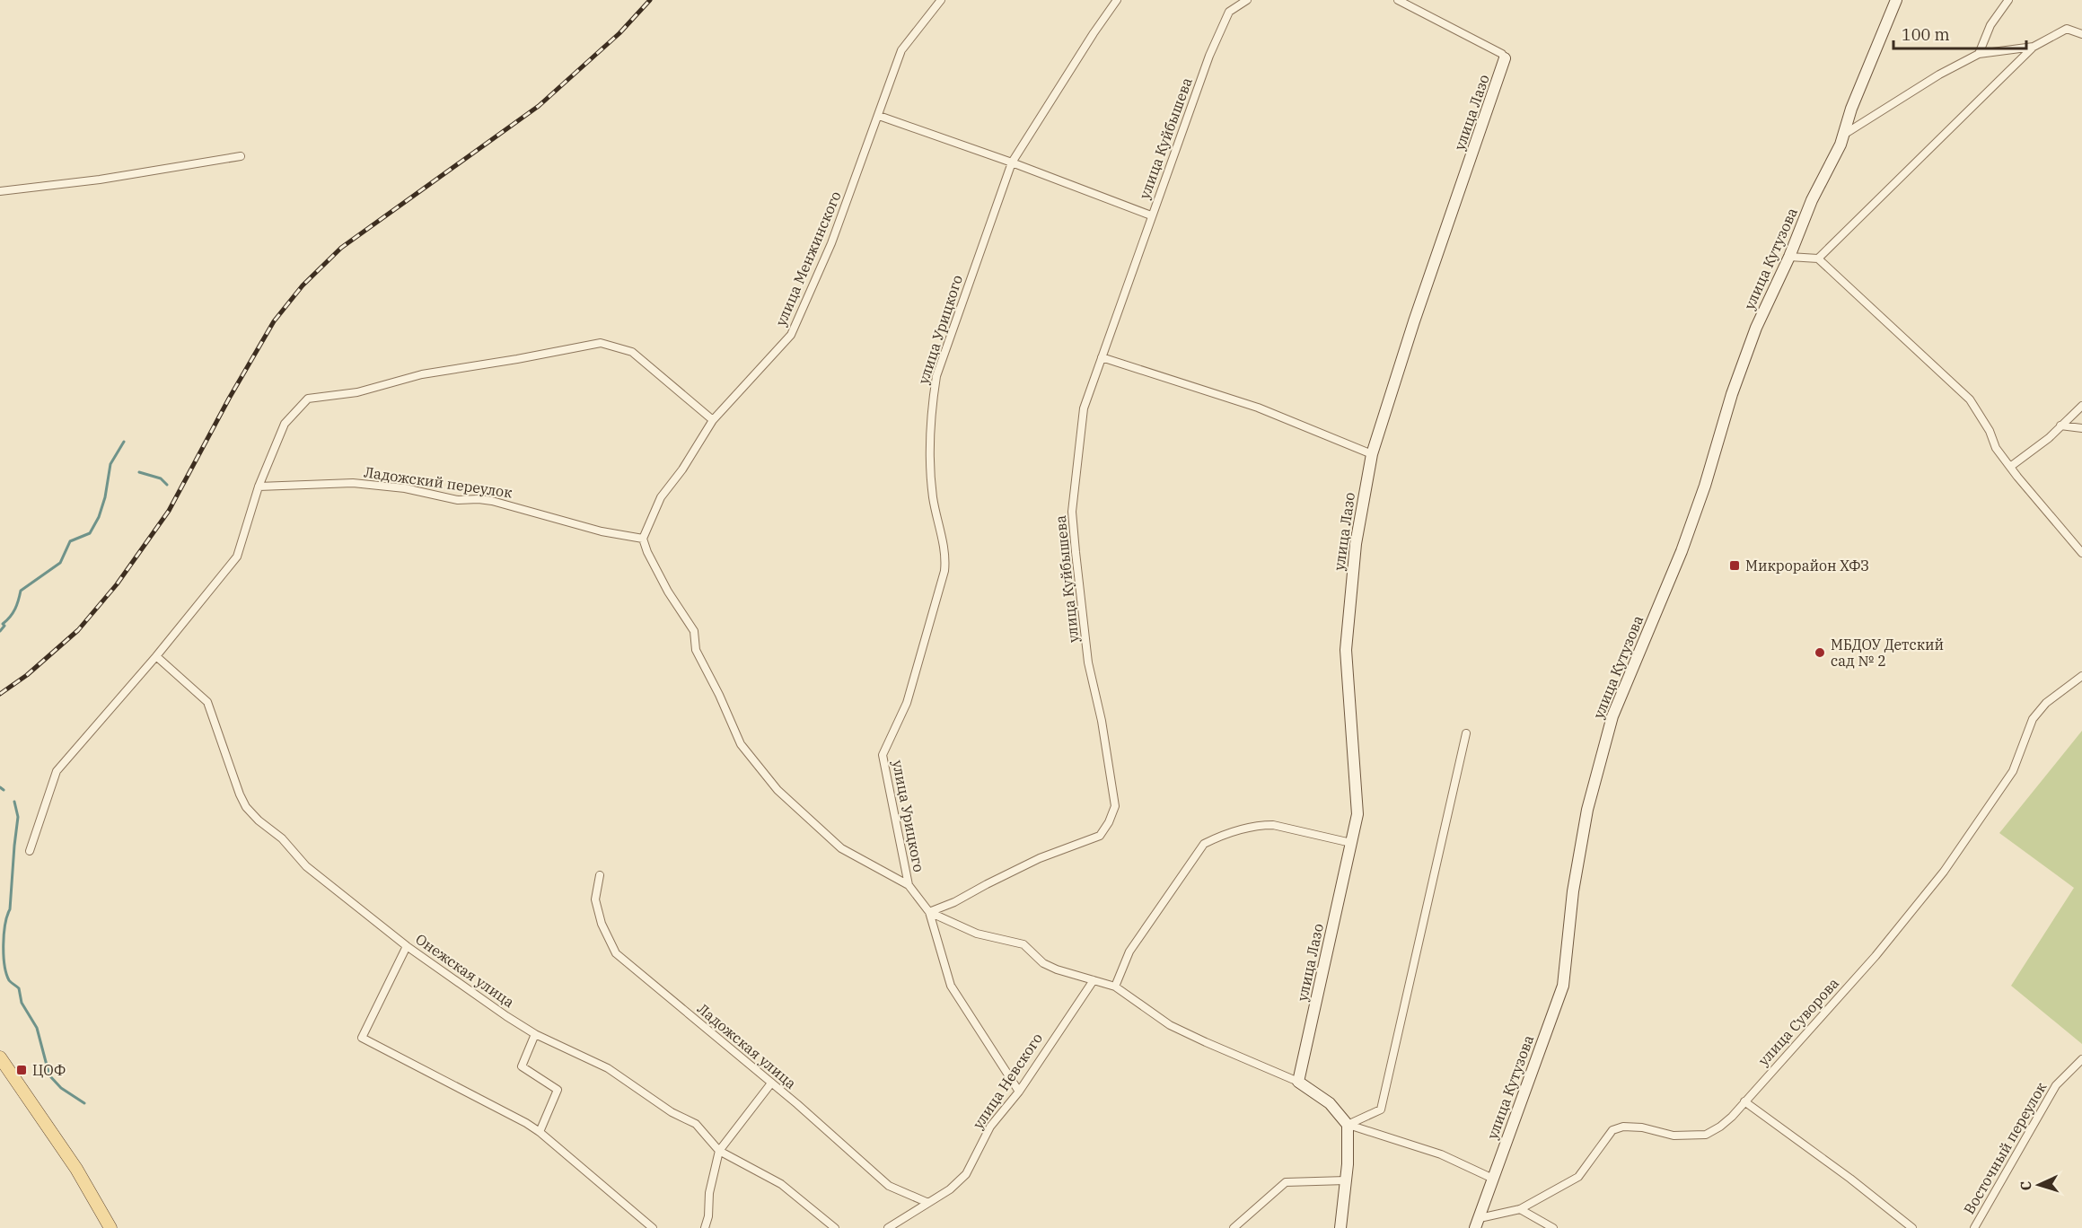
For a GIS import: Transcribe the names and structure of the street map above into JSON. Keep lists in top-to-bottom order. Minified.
{"streets":{"street":["улица Лазо","улица Куйбышева","улица Менжинского","улица Кутузова","улица Урицкого","Ладожский переулок","Онежская улица","улица Суворова","Ладожская улица","улица Невского","Восточный переулок"]},"crossings":[["улица Менжинского","Ладожский переулок"],["улица Кутузова","улица Суворова"],["Ладожская улица","улица Невского"]],"places":{"transit":["Микрорайон ХФЗ","ЦОФ"],"other":["МБДОУ Детский сад № 2"]},"scale_bar":"100 m","north":"left"}
